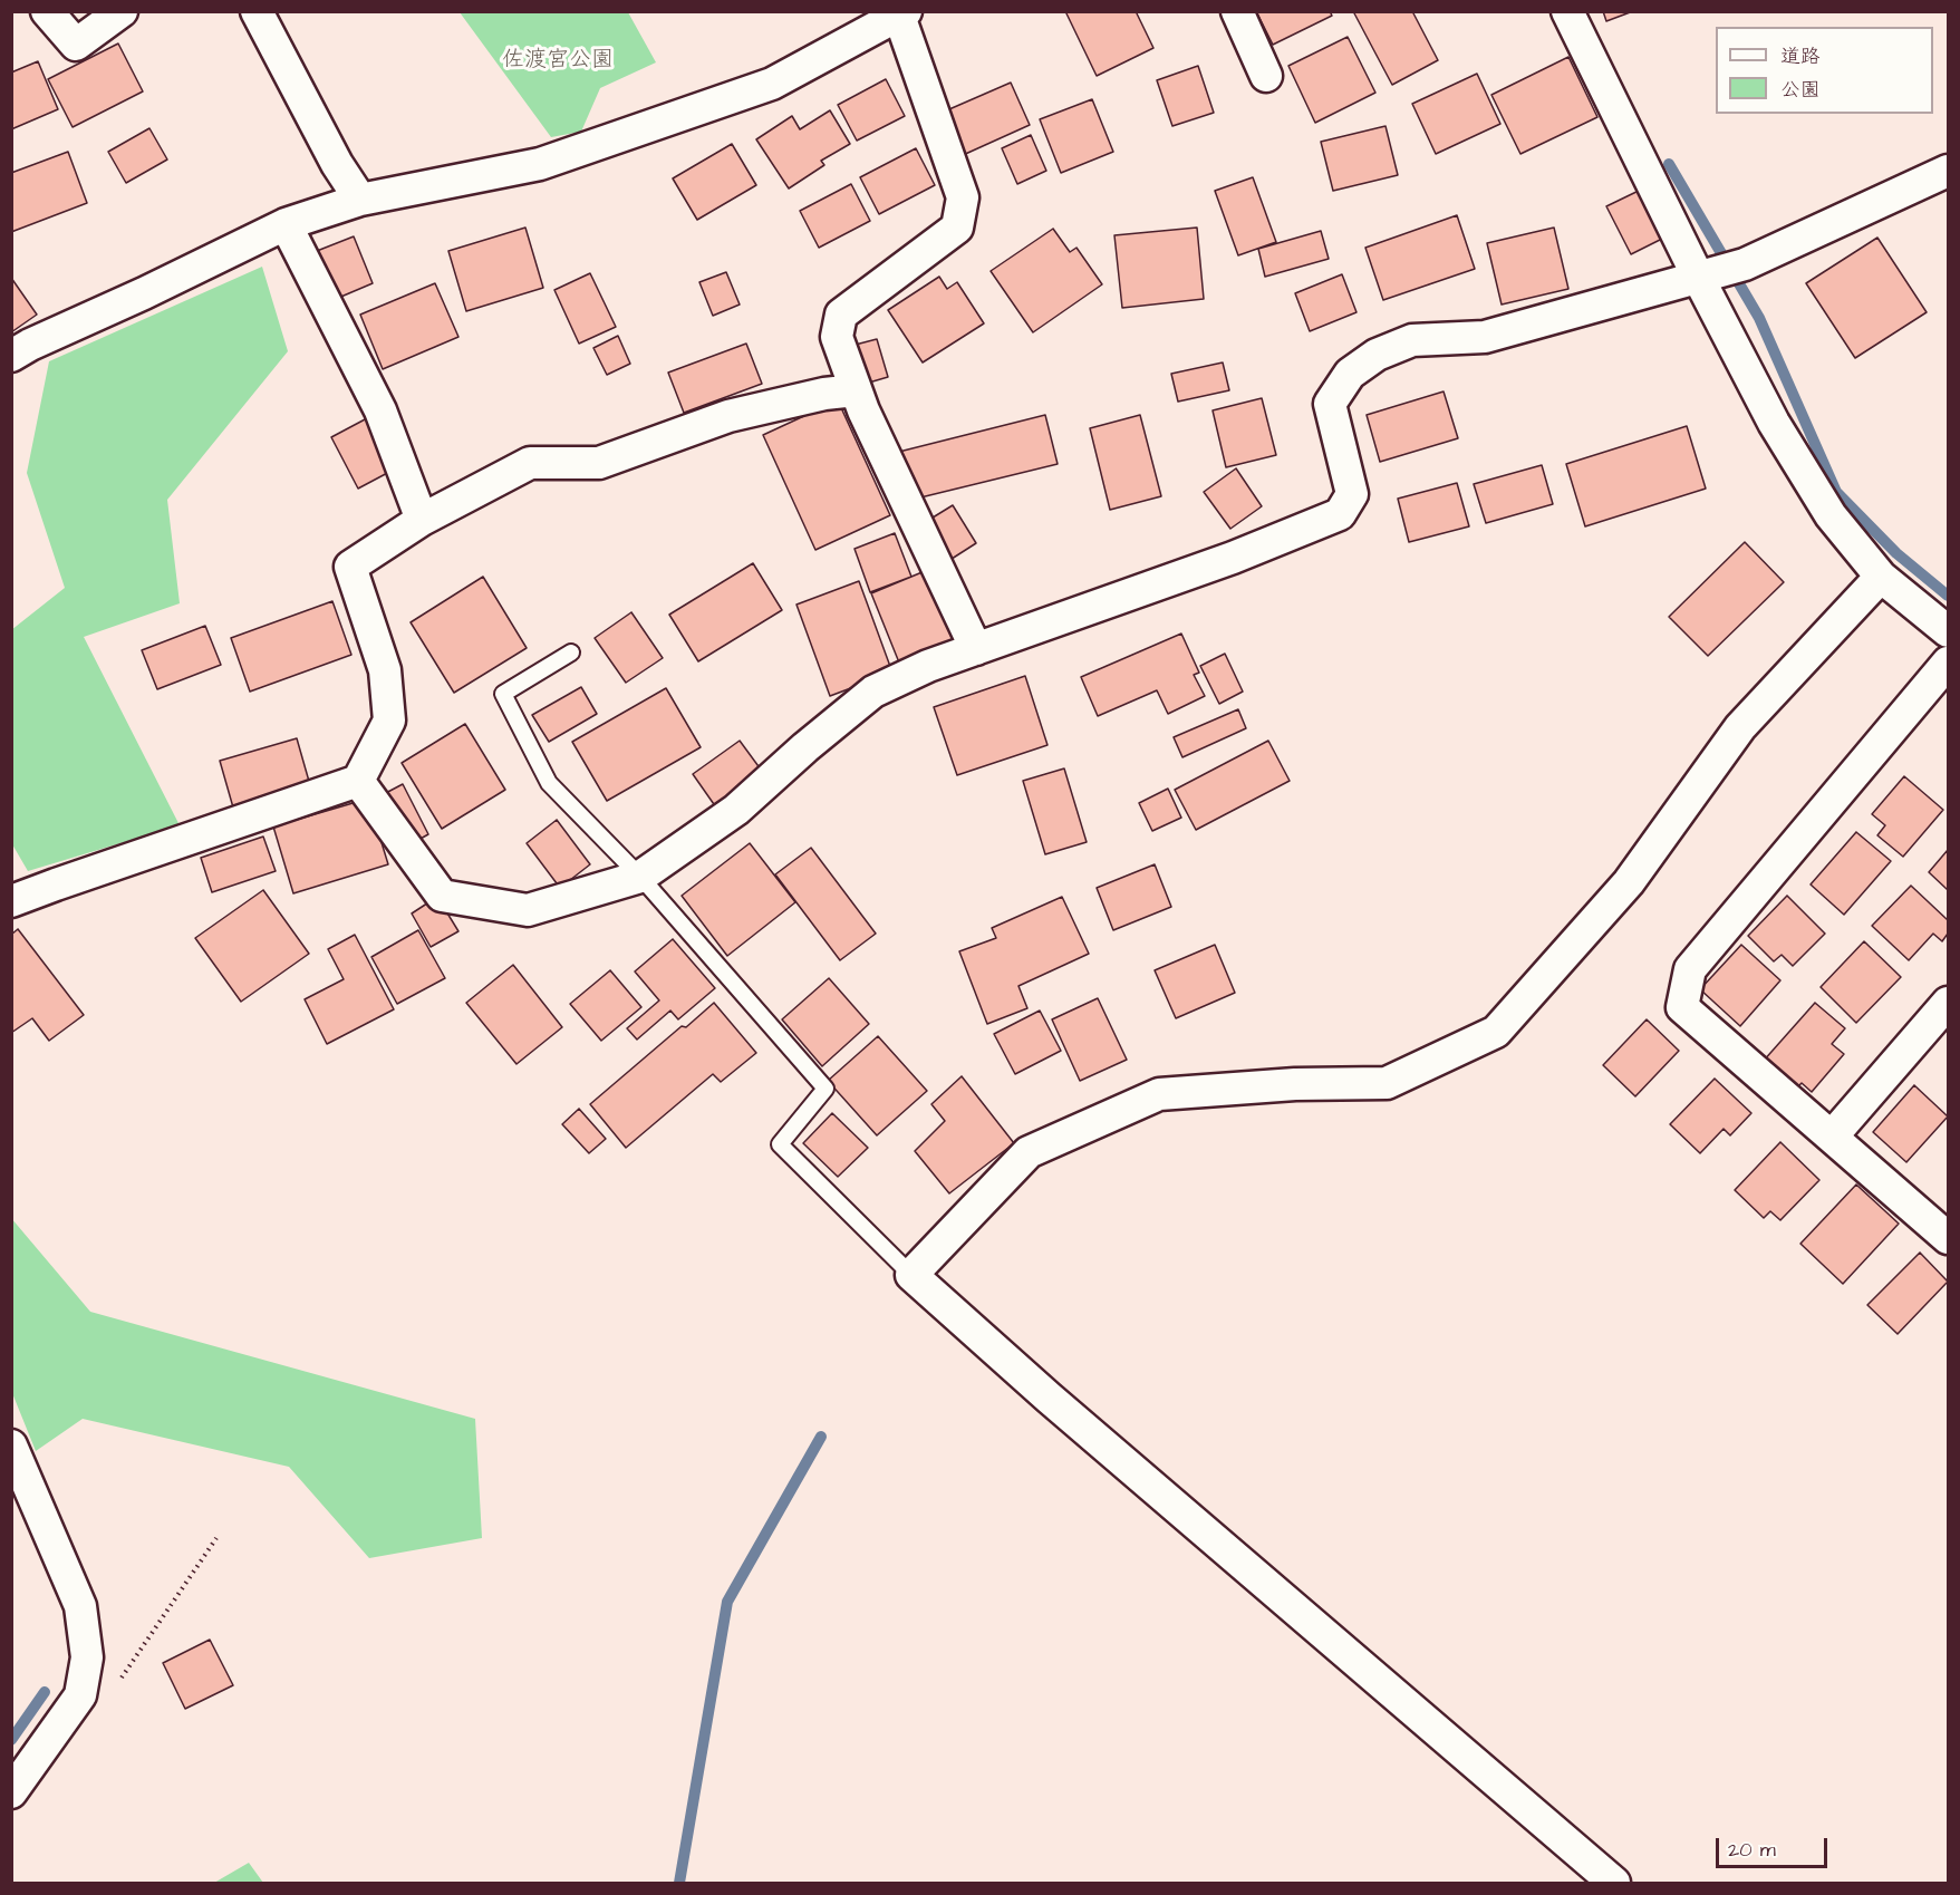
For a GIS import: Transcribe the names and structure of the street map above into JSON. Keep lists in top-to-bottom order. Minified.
{"parks":["佐渡宮公園"],"legend":["道路","公園"],"scale_bar":"20 m"}
